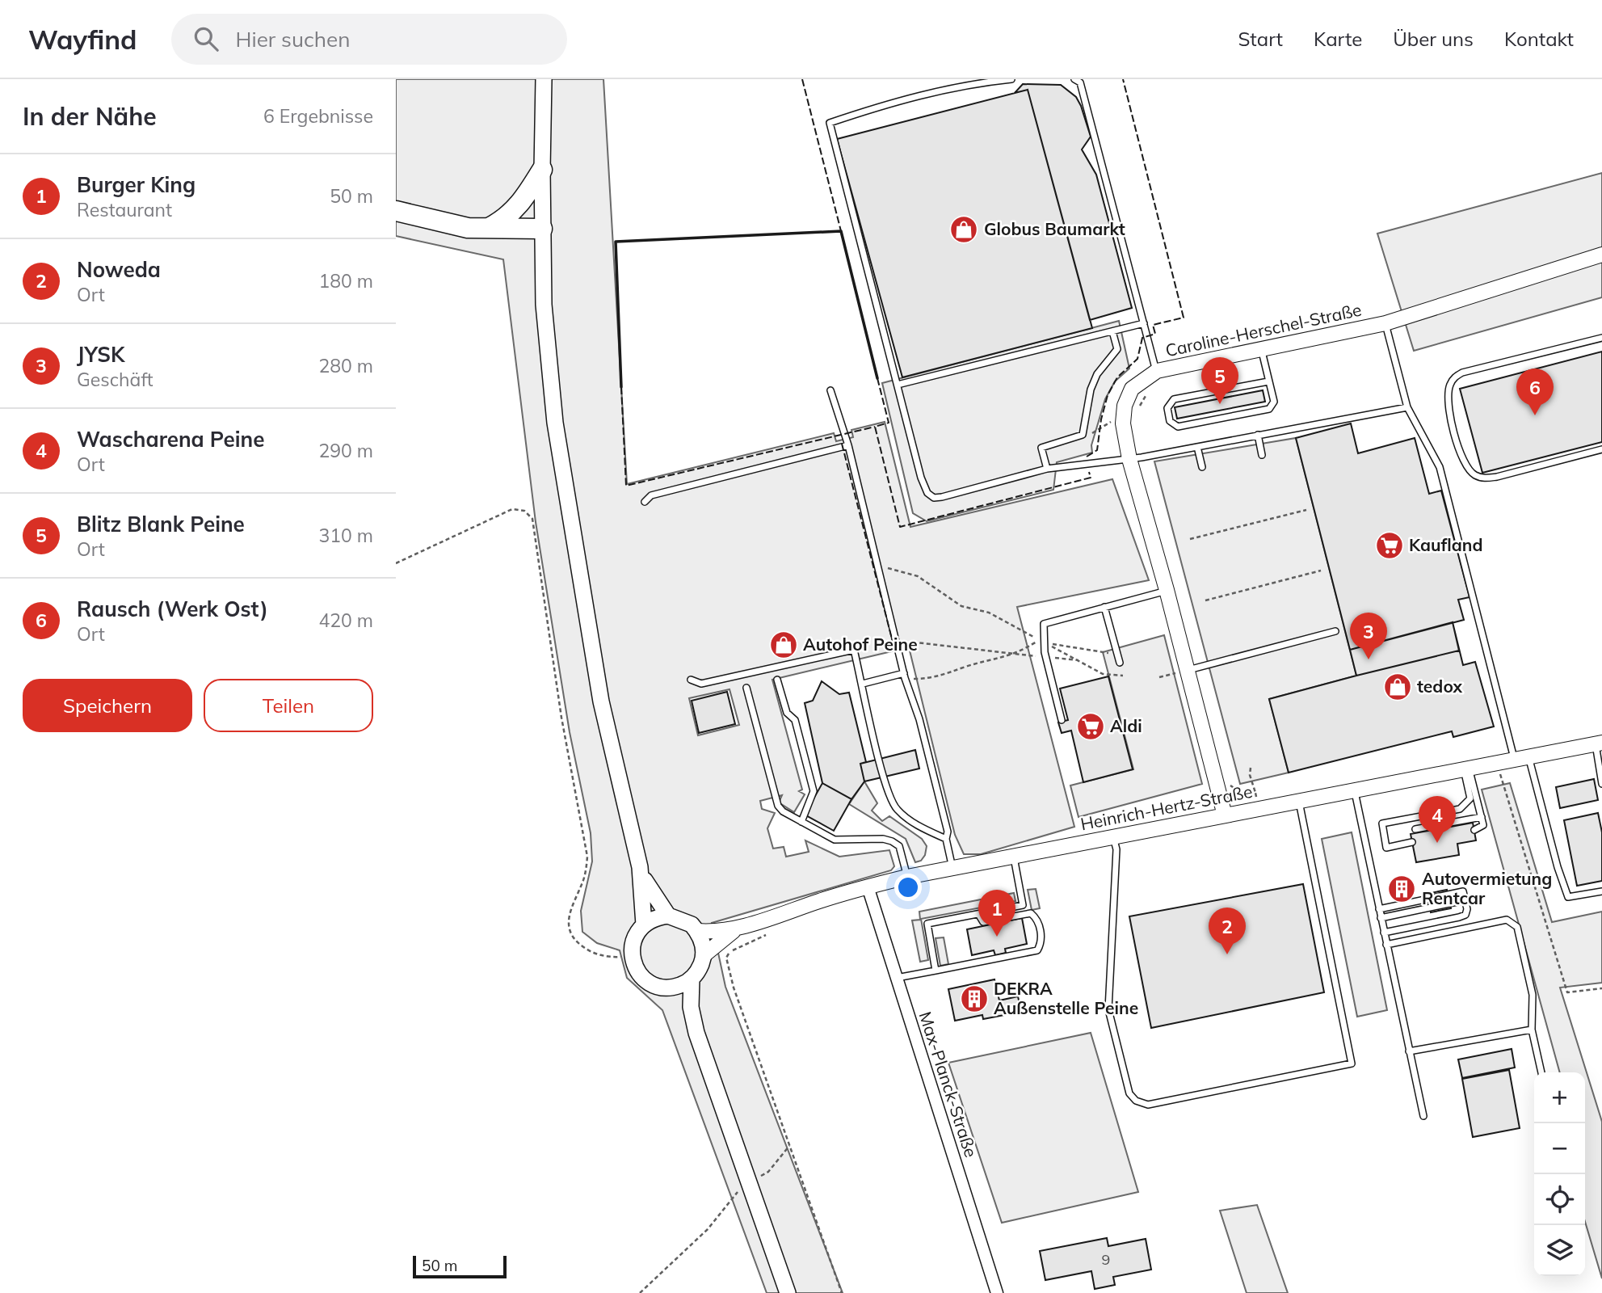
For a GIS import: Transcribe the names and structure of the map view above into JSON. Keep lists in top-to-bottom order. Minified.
{"streets":{"street":["Caroline-Herschel-Straße","Heinrich-Hertz-Straße","Max-Planck-Straße"]},"crossings":[["Caroline-Herschel-Straße","Heinrich-Hertz-Straße"],["Heinrich-Hertz-Straße","Max-Planck-Straße"]],"places":{"shop":["Globus Baumarkt","Autohof Peine","tedox"],"supermarket":["Kaufland","Aldi"],"building":["Autovermietung Rentcar","DEKRA Außenstelle Peine"]},"house_numbers":["9"],"scale_bar":"50 m","page":{"header":"Wayfind","search":"Hier suchen","nav":["Start","Karte","Über uns","Kontakt"],"heading":["In der Nähe","6 Ergebnisse"],"list":[{"mark":"1","name":"Burger King","note":"Restaurant","value":"50 m"},{"mark":"2","name":"Noweda","note":"Ort","value":"180 m"},{"mark":"3","name":"JYSK","note":"Geschäft","value":"280 m"},{"mark":"4","name":"Wascharena Peine","note":"Ort","value":"290 m"},{"mark":"5","name":"Blitz Blank Peine","note":"Ort","value":"310 m"},{"mark":"6","name":"Rausch (Werk Ost)","note":"Ort","value":"420 m"}],"pins":["5","6","3","4","1","2"],"buttons":["Speichern","Teilen"],"map_buttons":["+","−"],"scale":"50 m"}}
